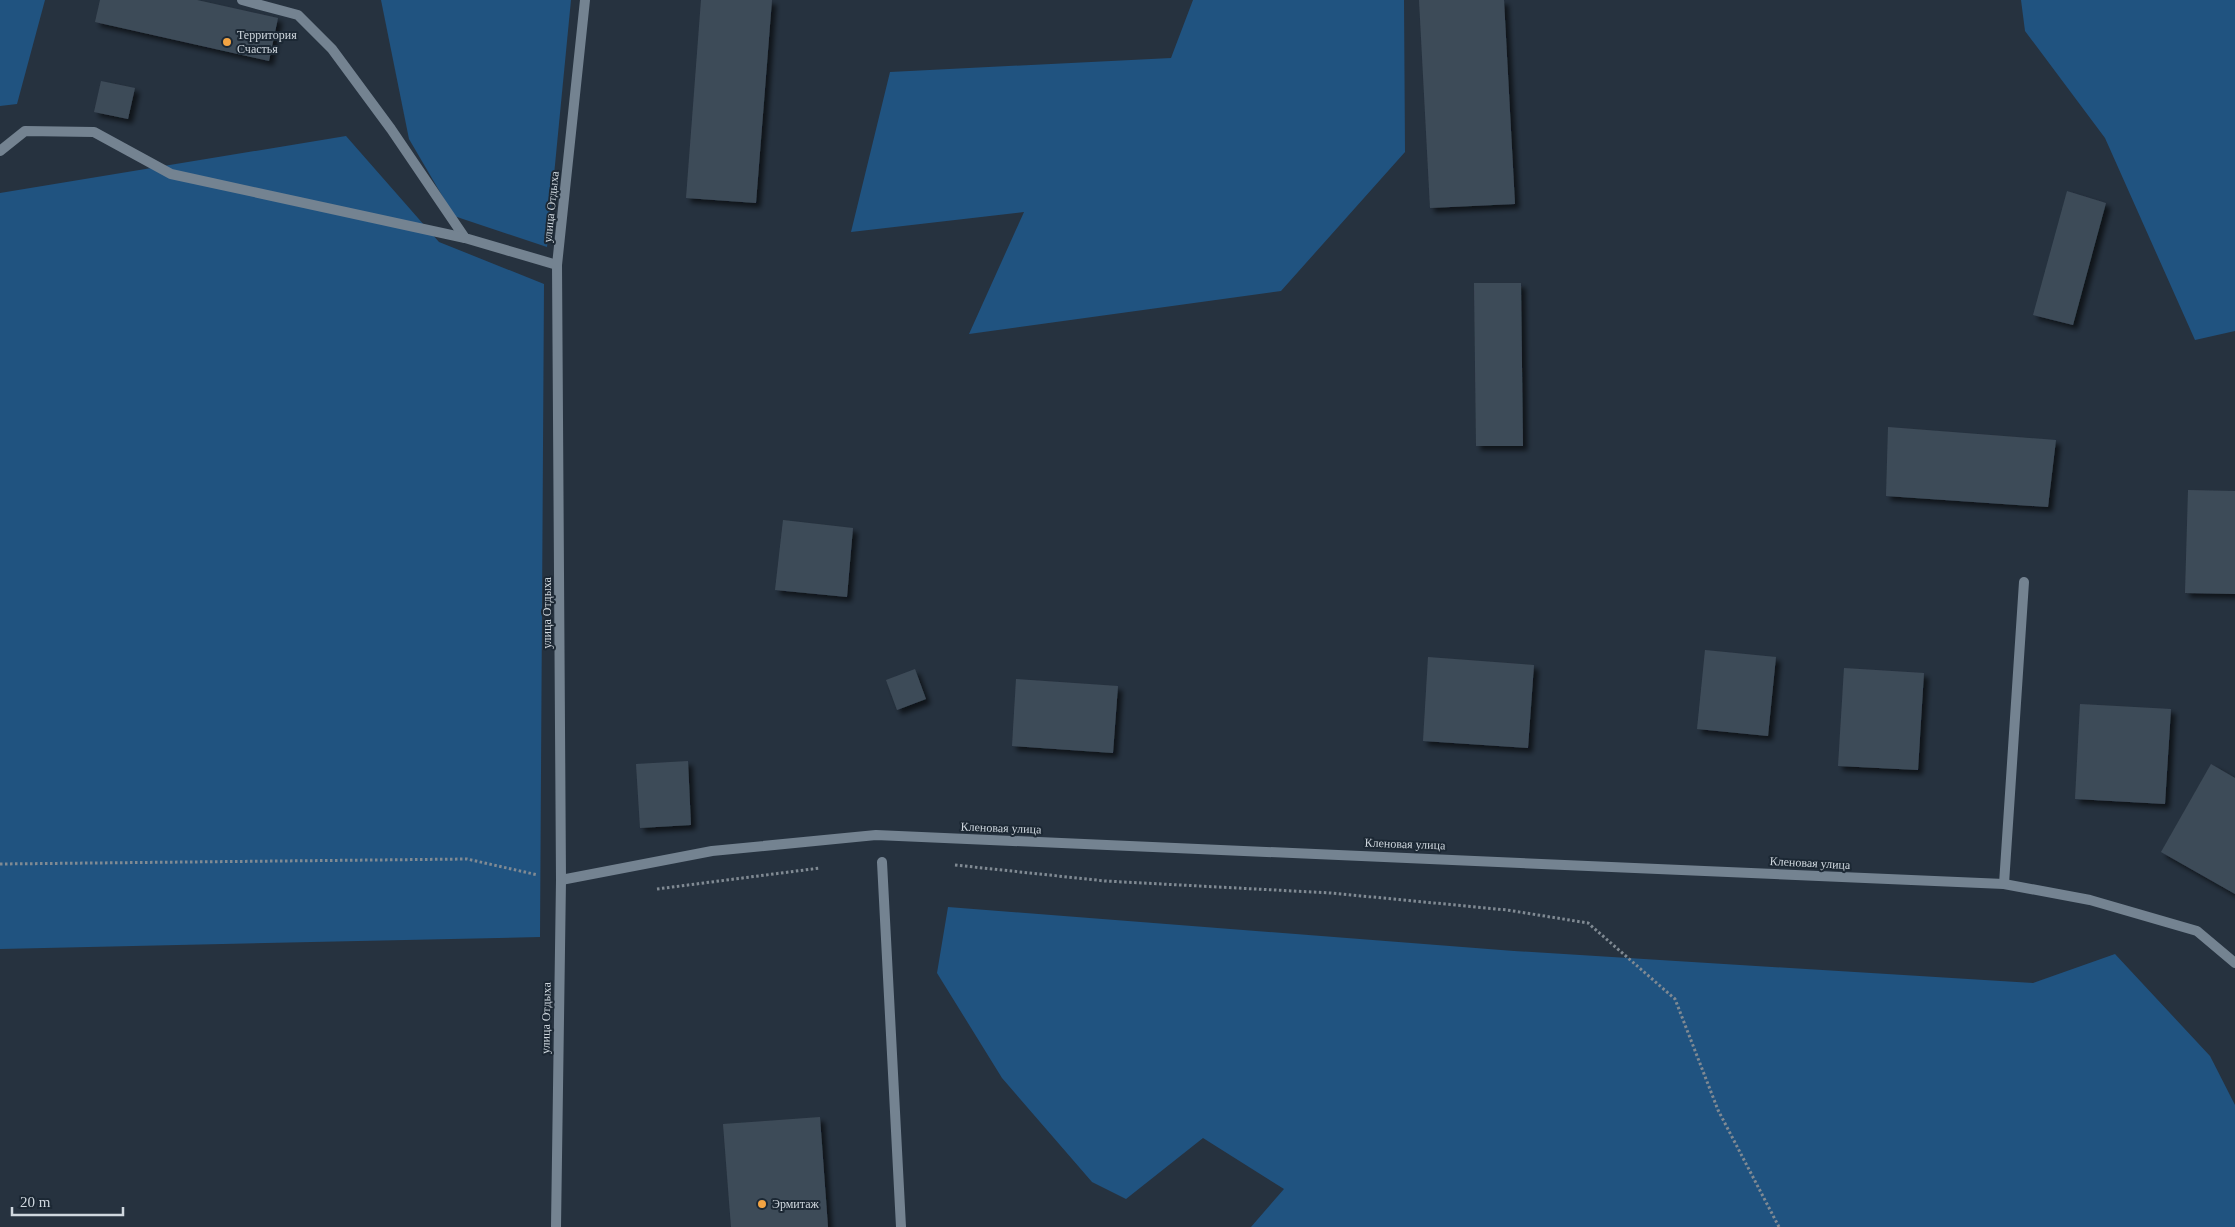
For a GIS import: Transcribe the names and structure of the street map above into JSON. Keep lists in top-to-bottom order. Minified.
{"streets":{"street":["улица Отдыха","Кленовая улица"]},"crossings":[["улица Отдыха","Кленовая улица"]],"places":["Территория Счастья","Эрмитаж"],"scale_bar":"20 m"}
